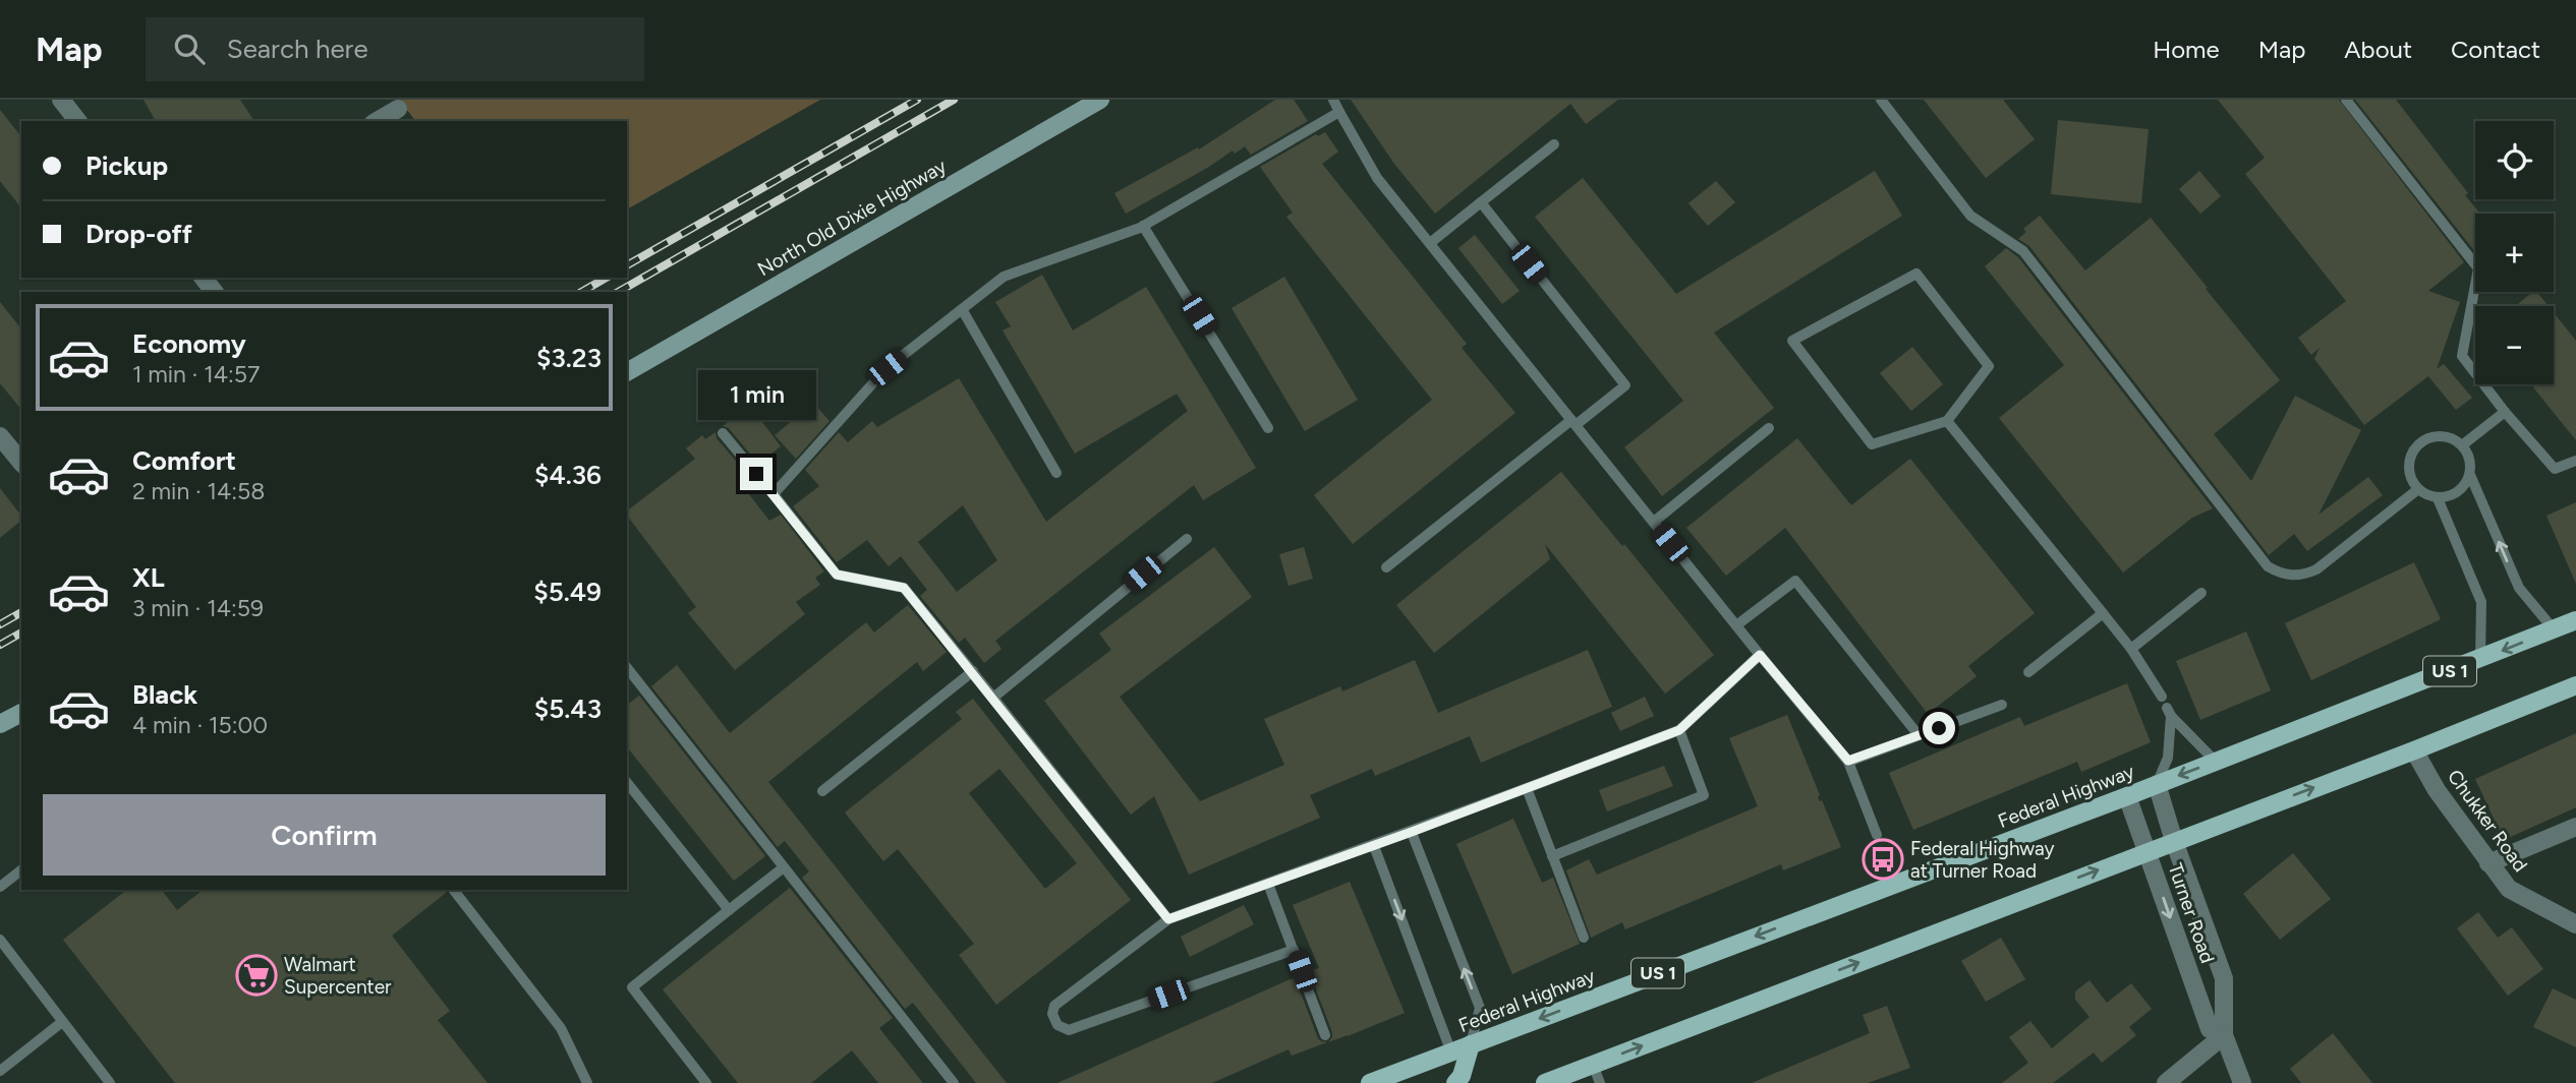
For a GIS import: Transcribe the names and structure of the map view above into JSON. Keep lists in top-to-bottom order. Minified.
{"streets":{"main road":["US 1","Federal Highway"],"street":["North Old Dixie Highway","Chukker Road","Turner Road"]},"crossings":[["Federal Highway","Turner Road"]],"places":{"bus stop":["Federal Highway at Turner Road"],"supermarket":["Walmart Supercenter"]},"page":{"header":"Map","search":"Search here","nav":["Home","Map","About","Contact"],"map_buttons":["+","−"],"banner":["Pickup","Drop-off"],"list":[{"name":"Economy","note":"1 min · 14:57","value":"$3.23"},{"name":"Comfort","note":"2 min · 14:58","value":"$4.36"},{"name":"XL","note":"3 min · 14:59","value":"$5.49"},{"name":"Black","note":"4 min · 15:00","value":"$5.43"}],"bubble":"1 min","buttons":"Confirm"}}
